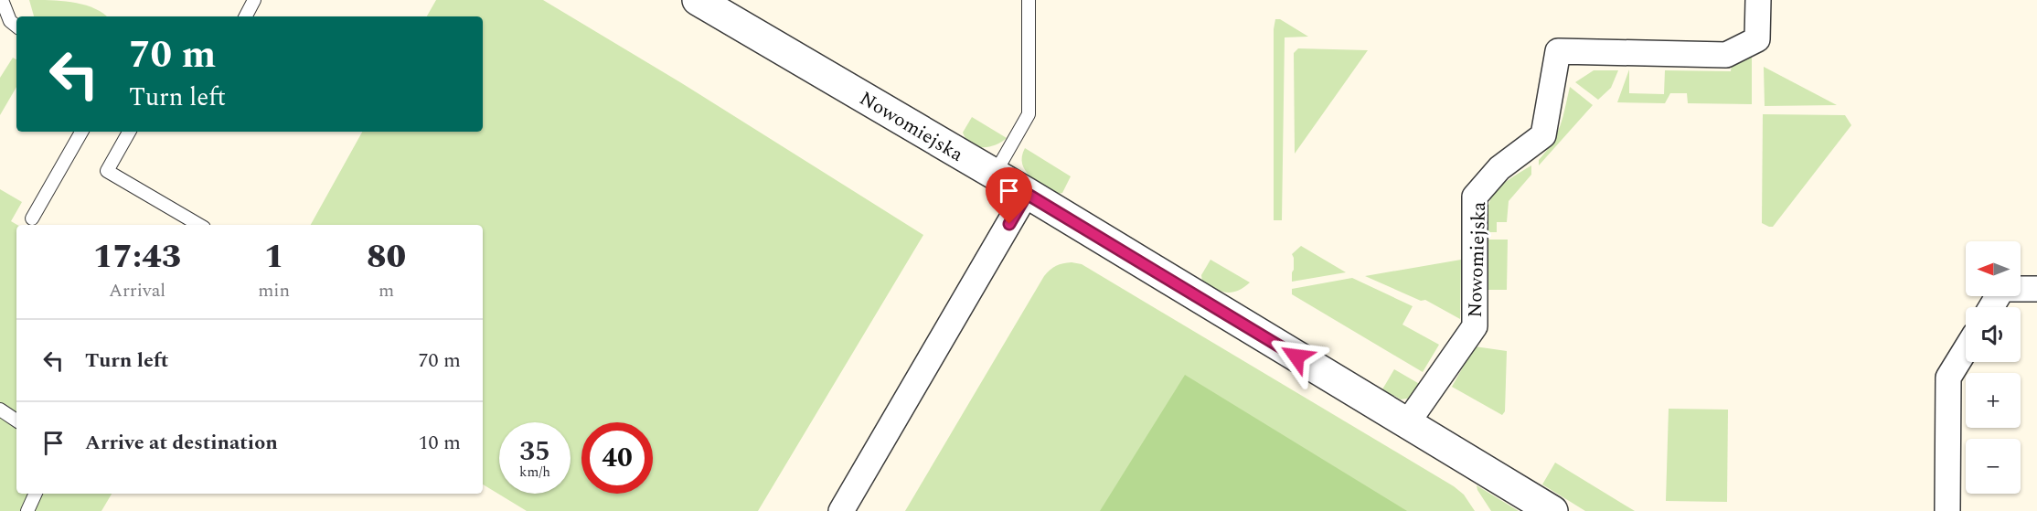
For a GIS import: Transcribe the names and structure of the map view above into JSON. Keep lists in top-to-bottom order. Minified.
{"streets":{"street":["Nowomiejska"]},"north":"left","page":{"turn":["70 m","Turn left"],"eta":["17:43","Arrival","1","min","80","m"],"map_buttons":["+","−"],"list":[{"name":"Turn left","value":"70 m"},{"name":"Arrive at destination","value":"10 m"}],"speed":"35 km/h","limit":"40"}}
